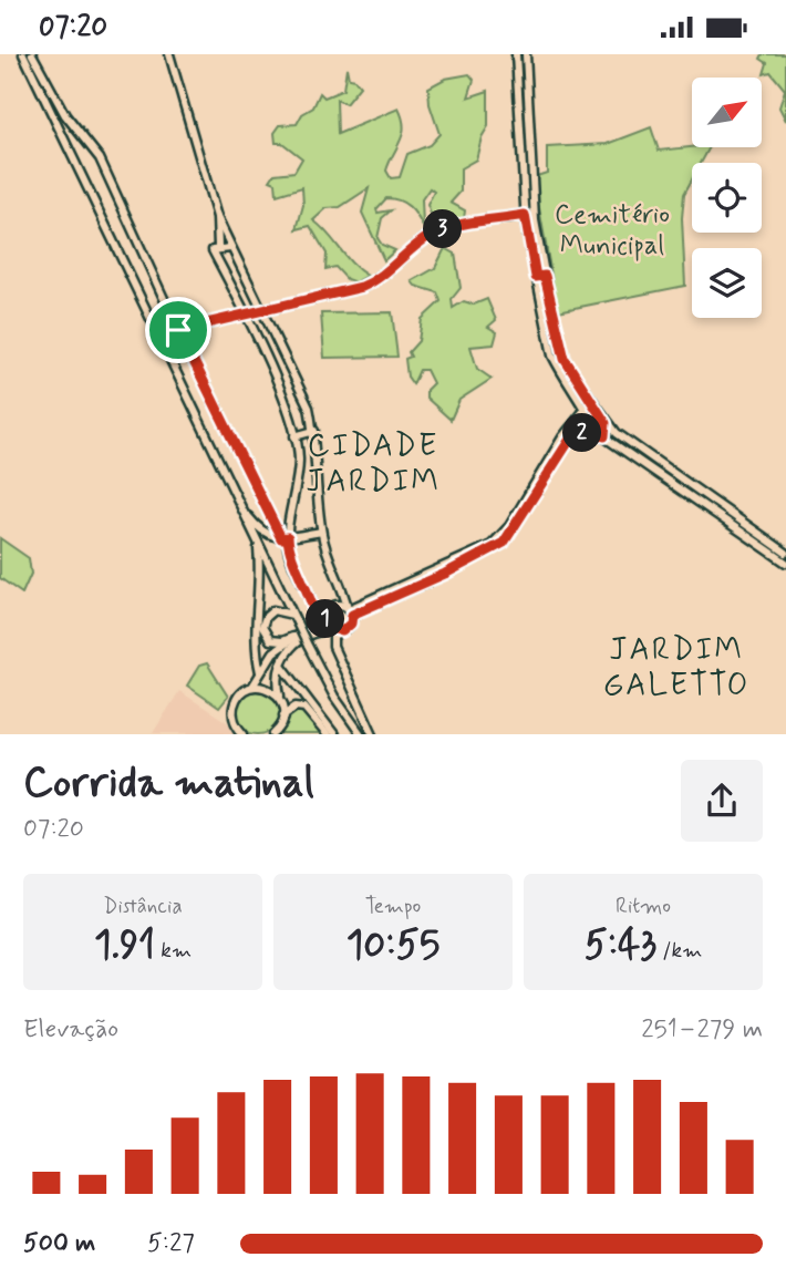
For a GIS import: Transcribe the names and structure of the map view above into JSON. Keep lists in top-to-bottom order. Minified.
{"districts":["CIDADE JARDIM","JARDIM GALETTO"],"parks":["Cemitério Municipal"],"north":"top right","page":{"status":"07:20","pins":["3","2","1"],"heading":["Corrida matinal","07:20"],"stats":[["Distância","1.91 km"],["Tempo","10:55"],["Ritmo","5:43 /km"]],"chart":["Elevação","251–279 m"],"list":[{"name":"500 m","note":"5:27"}]}}
